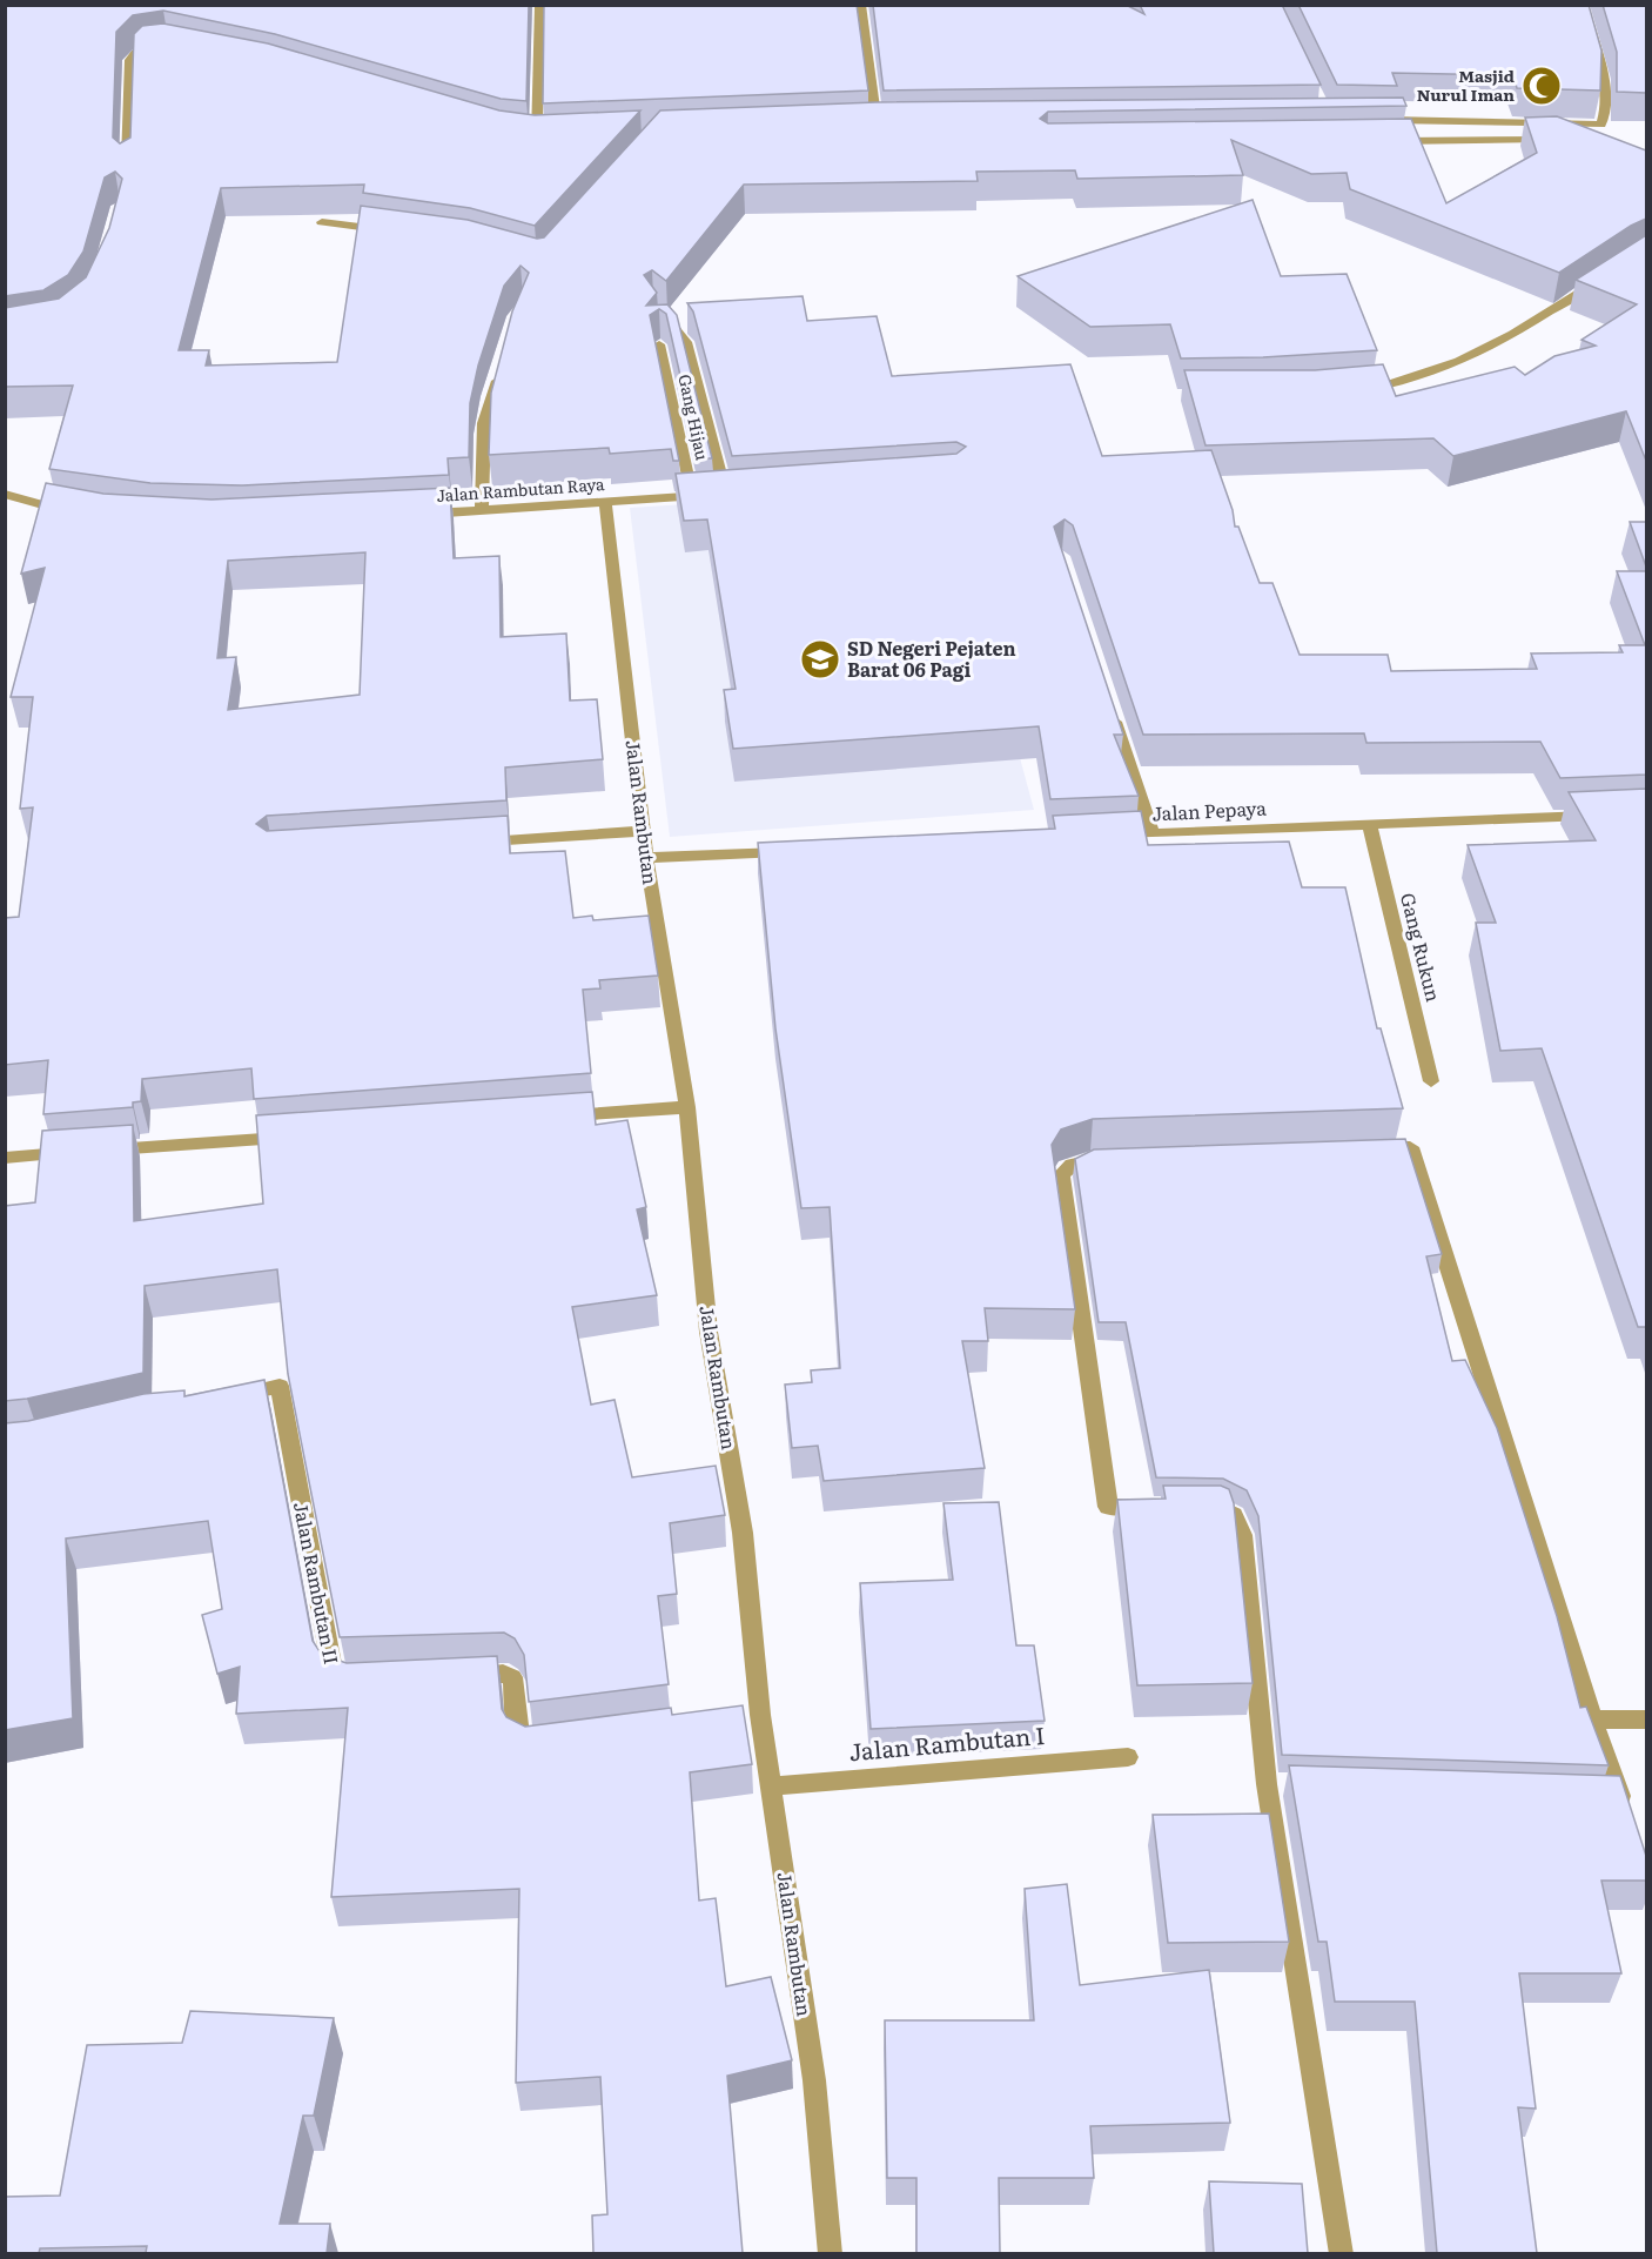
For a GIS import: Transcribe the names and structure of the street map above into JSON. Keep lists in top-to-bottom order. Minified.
{"streets":{"street":["Gang Hijau","Jalan Rambutan Raya","Jalan Pepaya","Jalan Rambutan","Gang Rukun","Jalan Rambutan II","Jalan Rambutan I"]},"crossings":[["Gang Hijau","Jalan Rambutan Raya"],["Jalan Rambutan Raya","Jalan Rambutan"],["Jalan Pepaya","Gang Rukun"],["Jalan Rambutan","Jalan Rambutan I"]],"places":{"mosque":["Masjid Nurul Iman"],"school or university":["SD Negeri Pejaten Barat 06 Pagi"]}}
